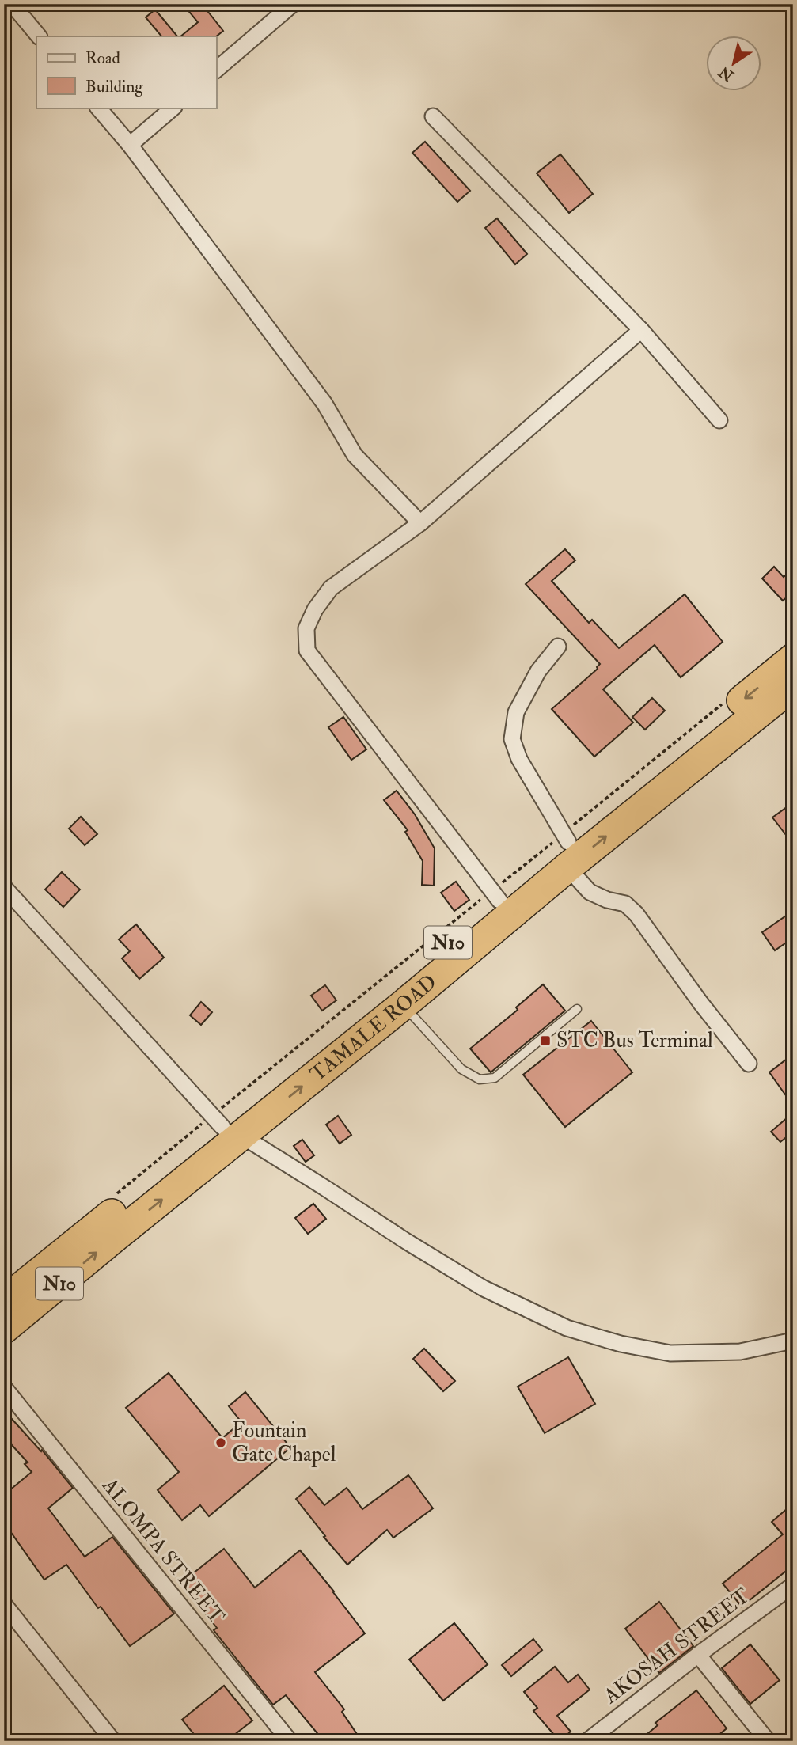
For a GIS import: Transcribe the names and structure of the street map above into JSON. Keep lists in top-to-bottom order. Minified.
{"streets":{"highway":["N10","TAMALE ROAD"],"street":["ALOMPA STREET","AKOSAH STREET"]},"places":{"transit":["STC Bus Terminal"],"other":["Fountain Gate Chapel"]},"legend":["Road","Building"],"north":"bottom left"}
